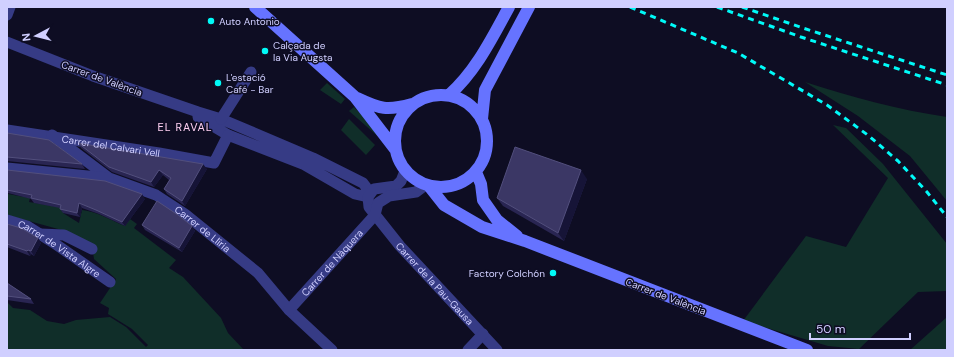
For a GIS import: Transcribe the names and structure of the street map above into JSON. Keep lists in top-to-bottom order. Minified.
{"streets":{"main road":["Carrer de València"],"street":["Carrer del Calvari Vell","Carrer de Llíria","Carrer de Vista Algre","Carrer de Nàquera","Carrer de la Pau-Gausa"]},"crossings":[["Carrer de València","Carrer del Calvari Vell"],["Carrer de València","Carrer de Nàquera"],["Carrer del Calvari Vell","Carrer de Llíria"],["Carrer de Llíria","Carrer de Nàquera"],["Carrer de Nàquera","Carrer de la Pau-Gausa"]],"districts":["EL RAVAL"],"places":["Auto Antonio","Calçada de la Via Augsta","L'estació Café - Bar","Factory Colchón"],"scale_bar":"50 m","north":"left"}
